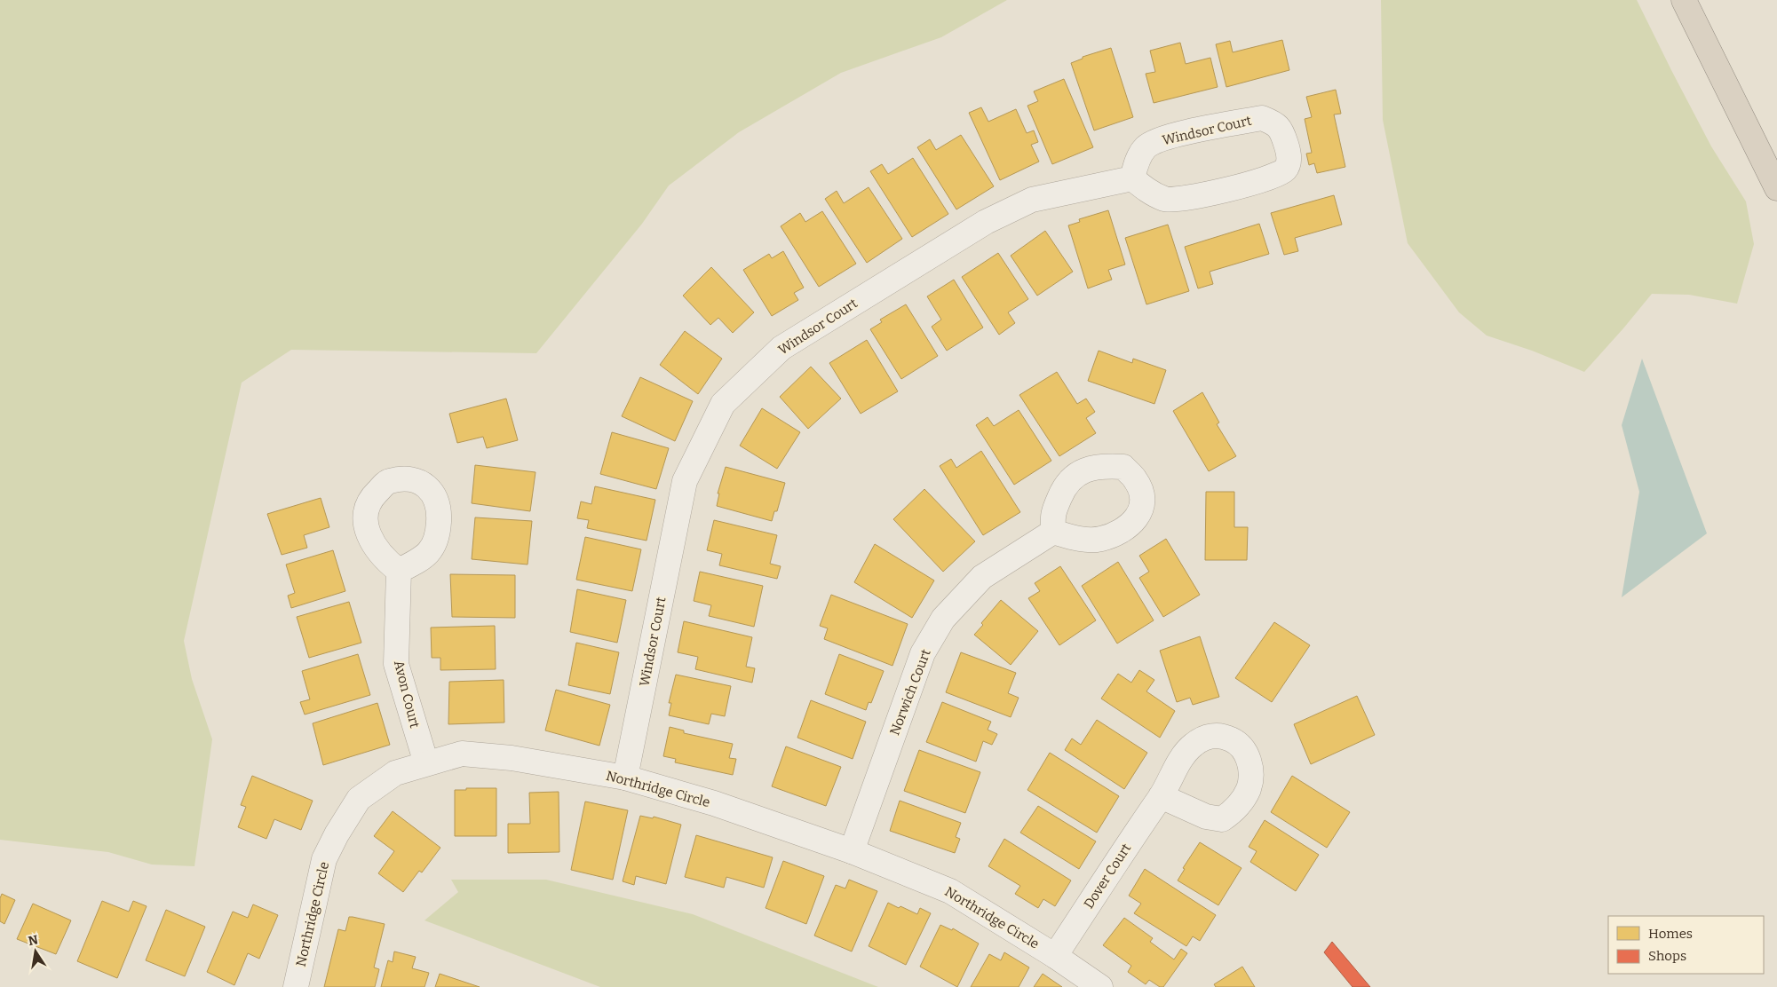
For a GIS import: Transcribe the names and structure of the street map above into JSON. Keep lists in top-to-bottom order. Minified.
{"streets":{"street":["Windsor Court","Norwich Court","Avon Court","Northridge Circle","Dover Court"]},"crossings":[["Windsor Court","Northridge Circle"],["Norwich Court","Northridge Circle"],["Avon Court","Northridge Circle"],["Northridge Circle","Dover Court"]],"legend":["Homes","Shops"],"north":"top"}
